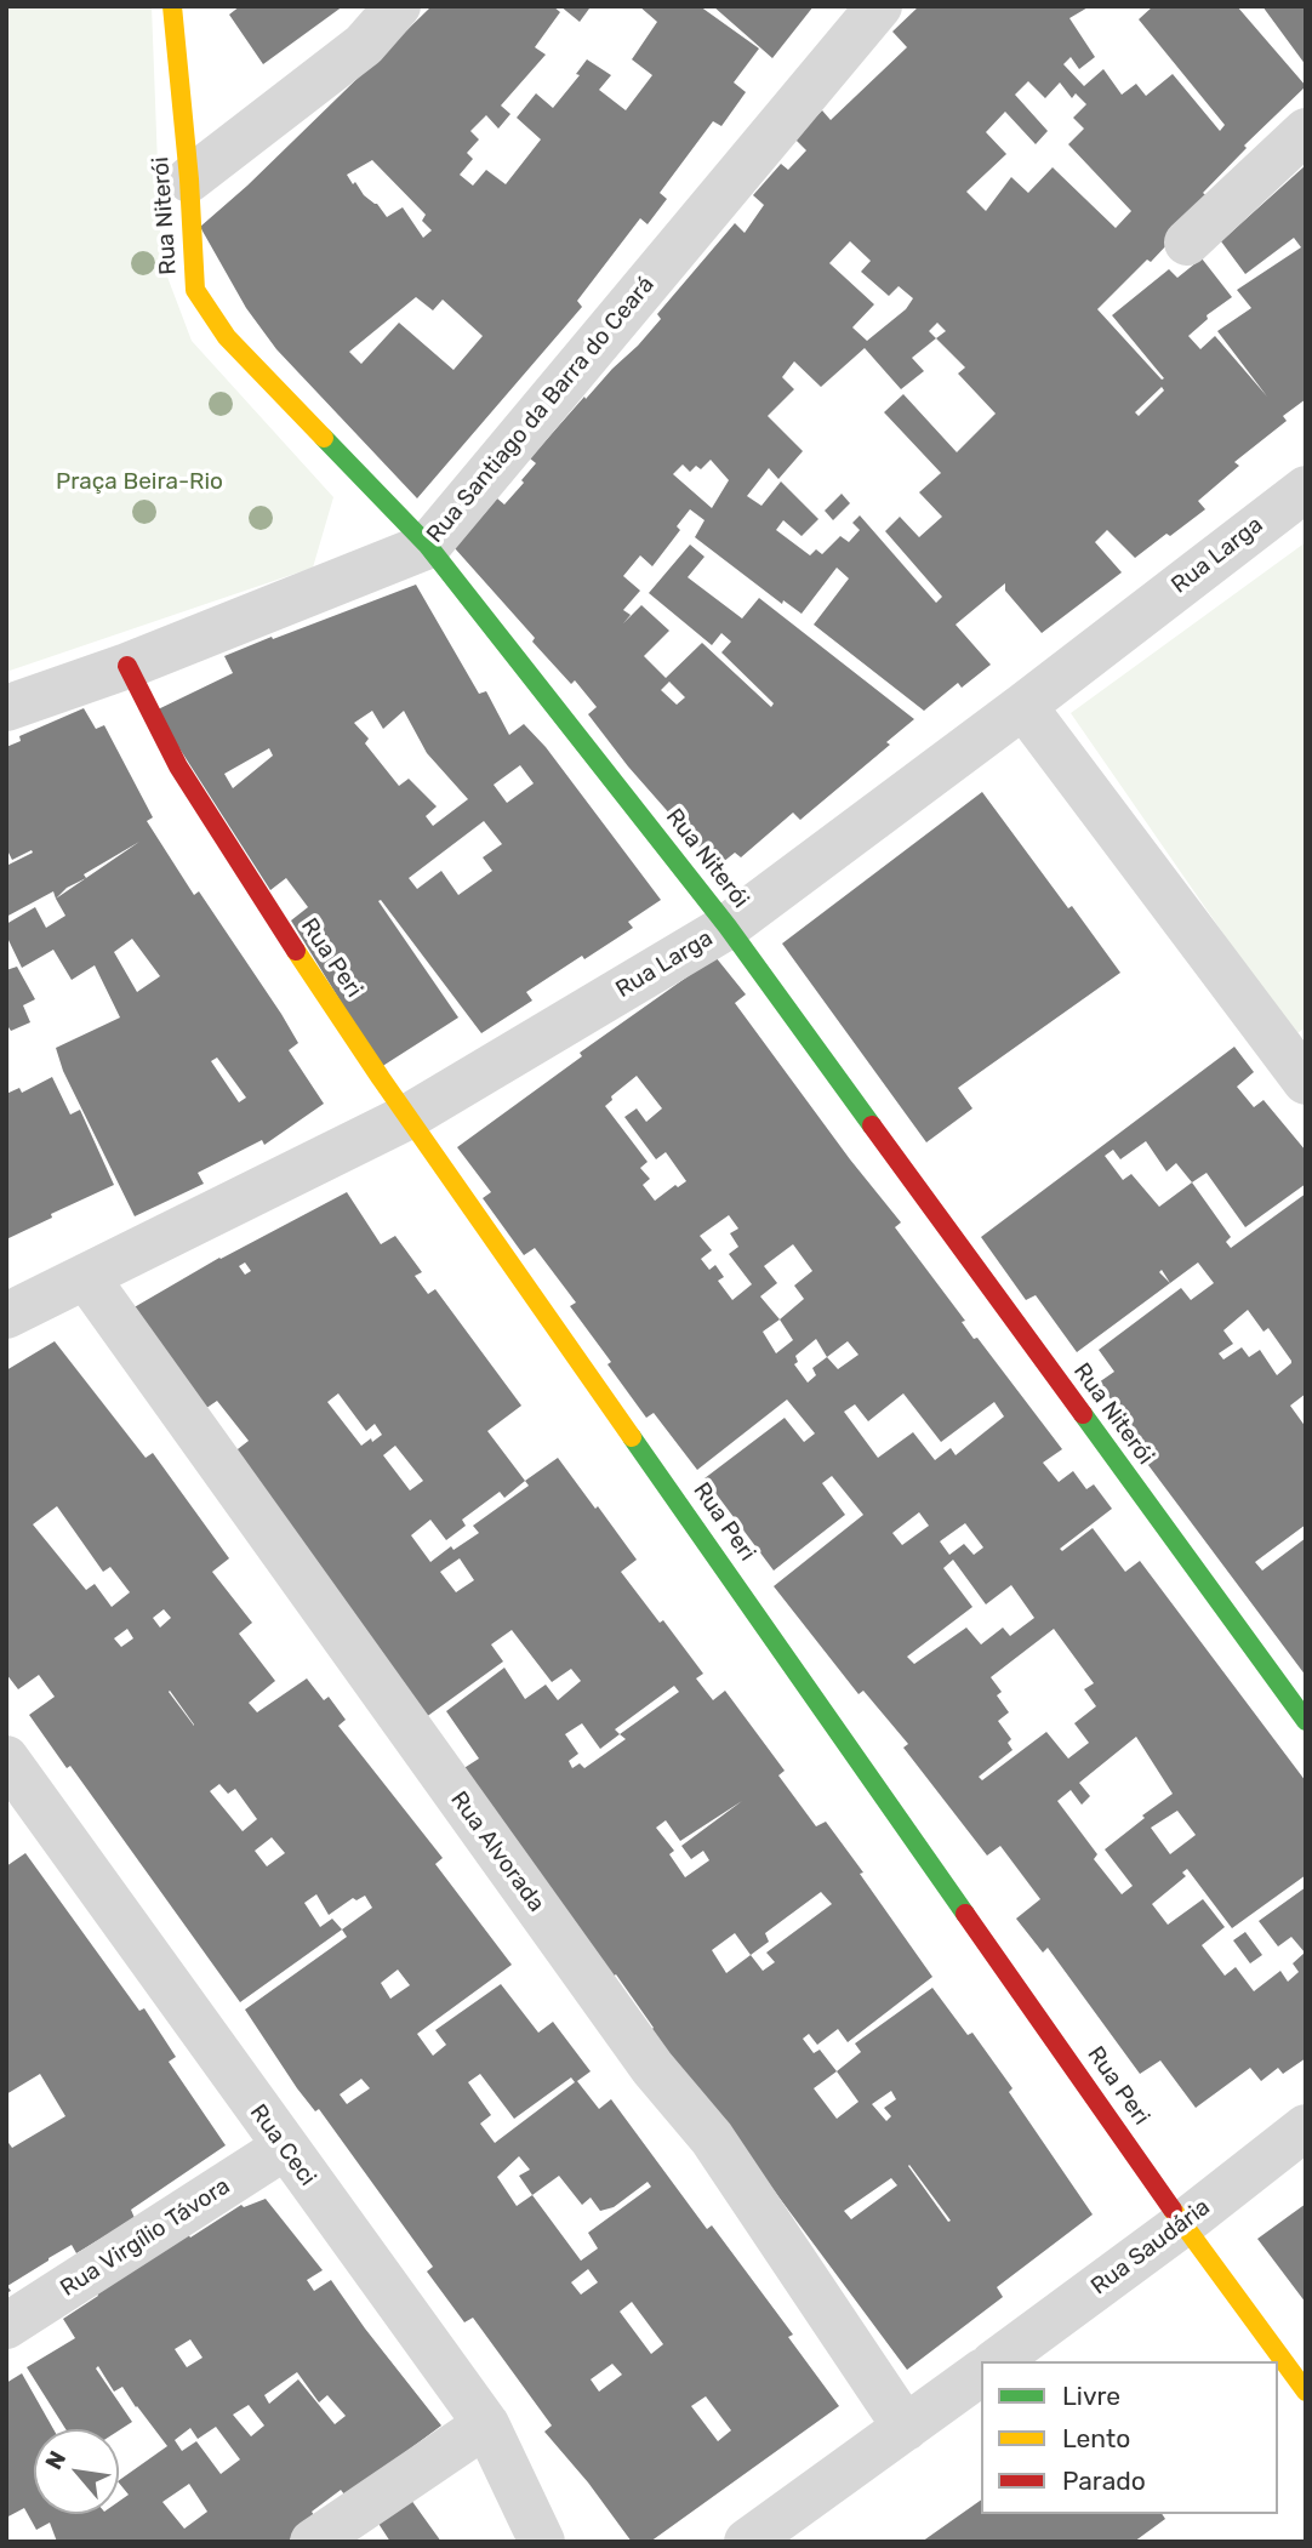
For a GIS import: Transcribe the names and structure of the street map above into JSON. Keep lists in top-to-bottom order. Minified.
{"streets":{"street":["Rua Niterói","Rua Santiago da Barra do Ceará","Rua Larga","Rua Peri","Rua Alvorada","Rua Ceci","Rua Virgílio Távora","Rua Saudária"]},"crossings":[["Rua Niterói","Rua Santiago da Barra do Ceará"],["Rua Niterói","Rua Larga"],["Rua Santiago da Barra do Ceará","Rua Peri"],["Rua Larga","Rua Peri"],["Rua Larga","Rua Alvorada"],["Rua Peri","Rua Saudária"],["Rua Ceci","Rua Virgílio Távora"]],"parks":["Praça Beira-Rio"],"legend":["Livre","Lento","Parado"],"north":"top left"}
